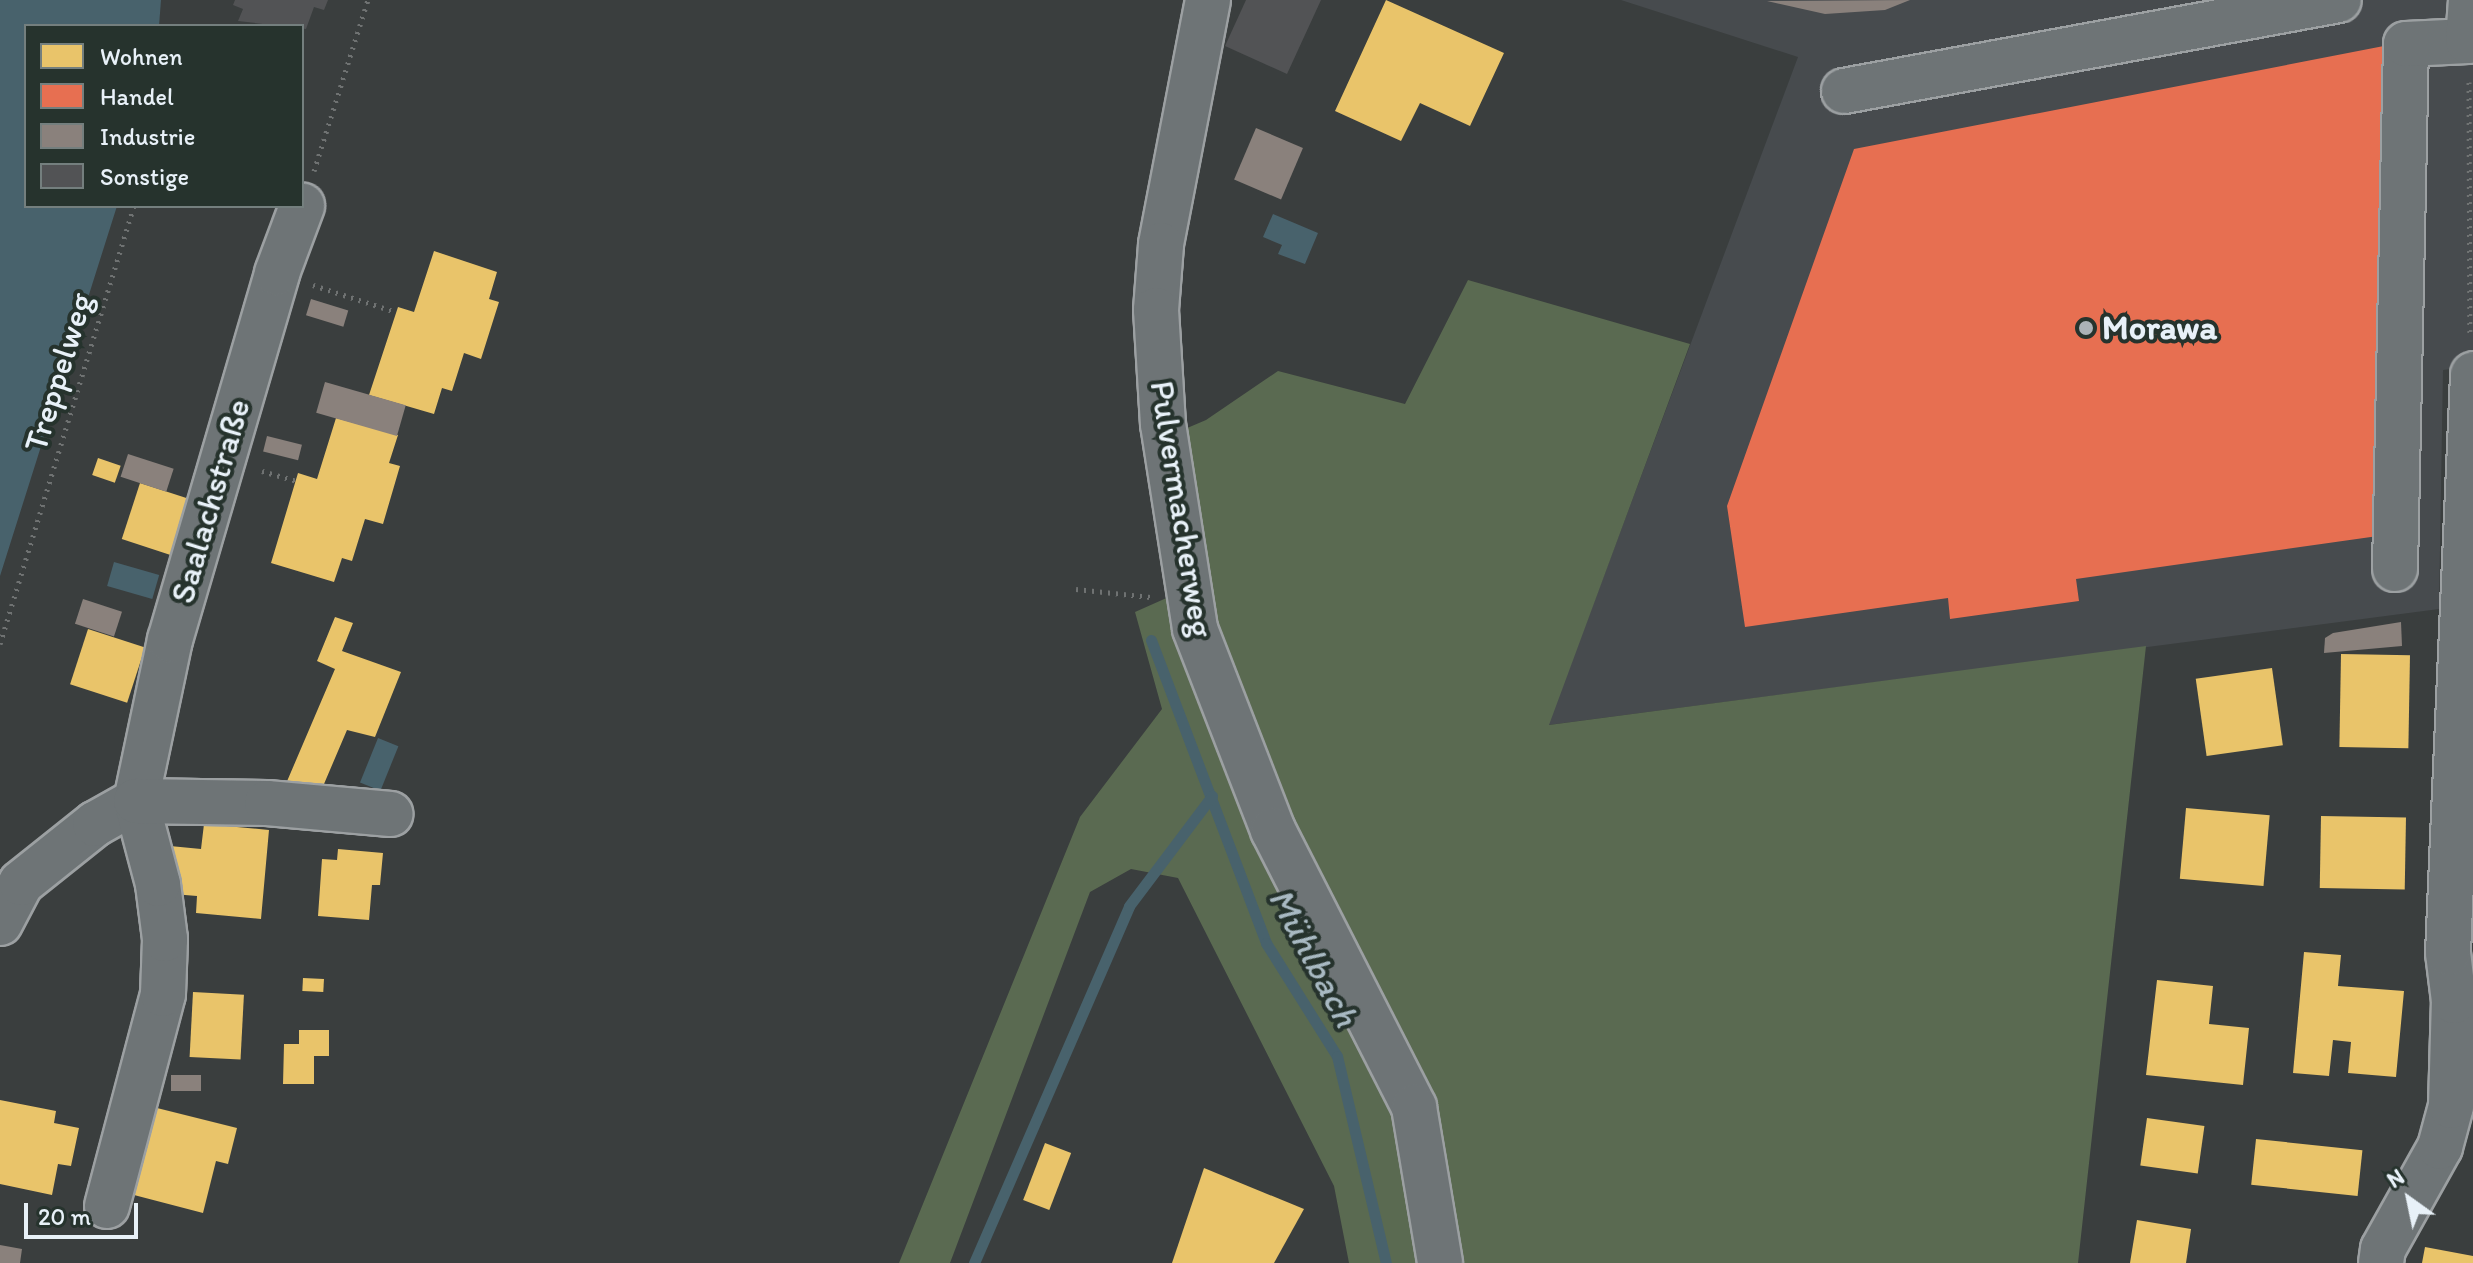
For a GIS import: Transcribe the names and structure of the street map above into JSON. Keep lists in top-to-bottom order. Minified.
{"streets":{"street":["Saalachstraße","Pulvermacherweg"],"path":["Treppelweg"]},"water":["Mühlbach"],"places":["Morawa"],"legend":["Wohnen","Handel","Industrie","Sonstige"],"scale_bar":"20 m","north":"top left"}
